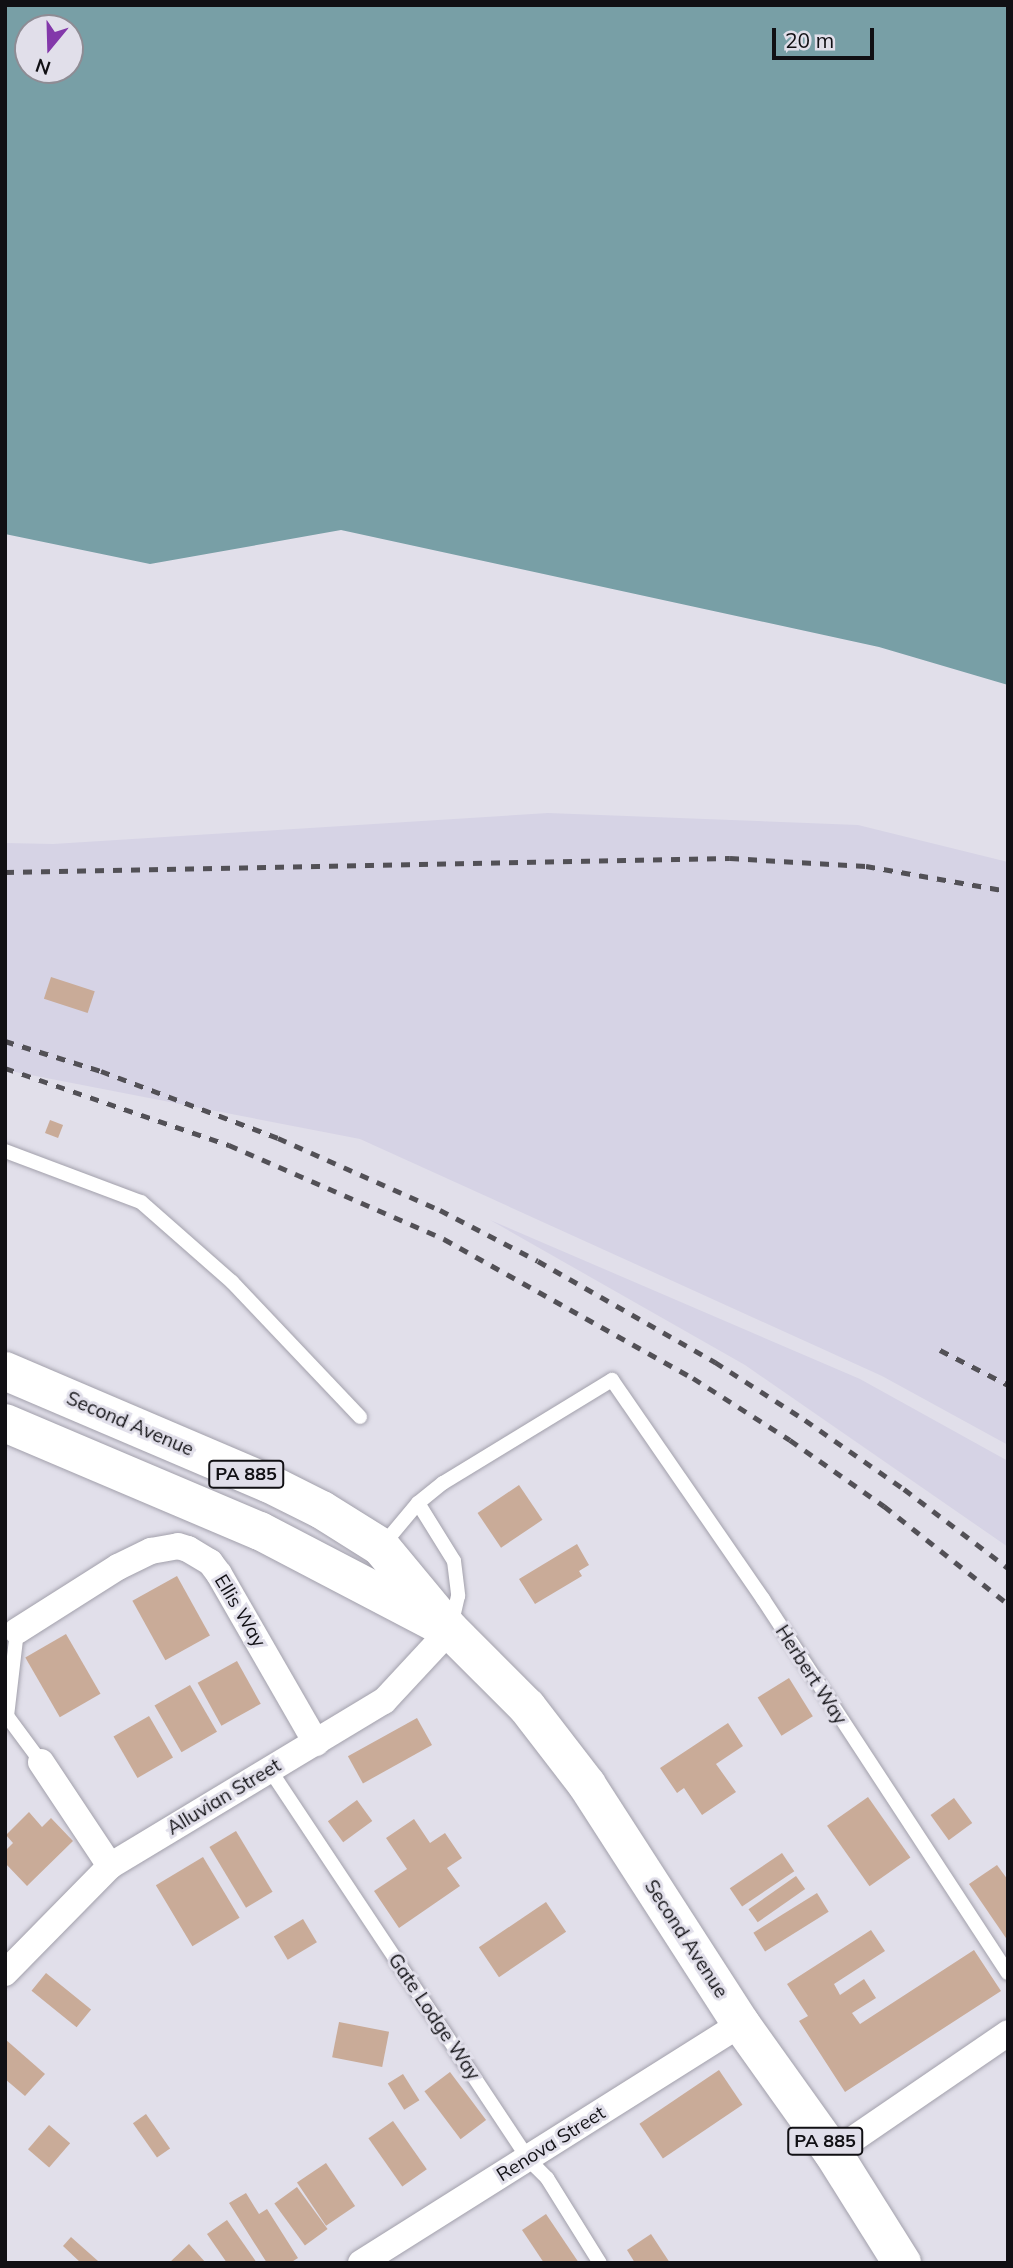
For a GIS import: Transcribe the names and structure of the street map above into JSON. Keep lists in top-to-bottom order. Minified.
{"streets":{"main road":["Second Avenue","PA 885"],"street":["Ellis Way","Alluvian Street","Renova Street"],"lane":["Herbert Way","Gate Lodge Way"]},"crossings":[["Second Avenue","Alluvian Street"],["Second Avenue","Renova Street"],["Ellis Way","Alluvian Street"],["Alluvian Street","Gate Lodge Way"],["Gate Lodge Way","Renova Street"]],"scale_bar":"20 m","north":"bottom"}
